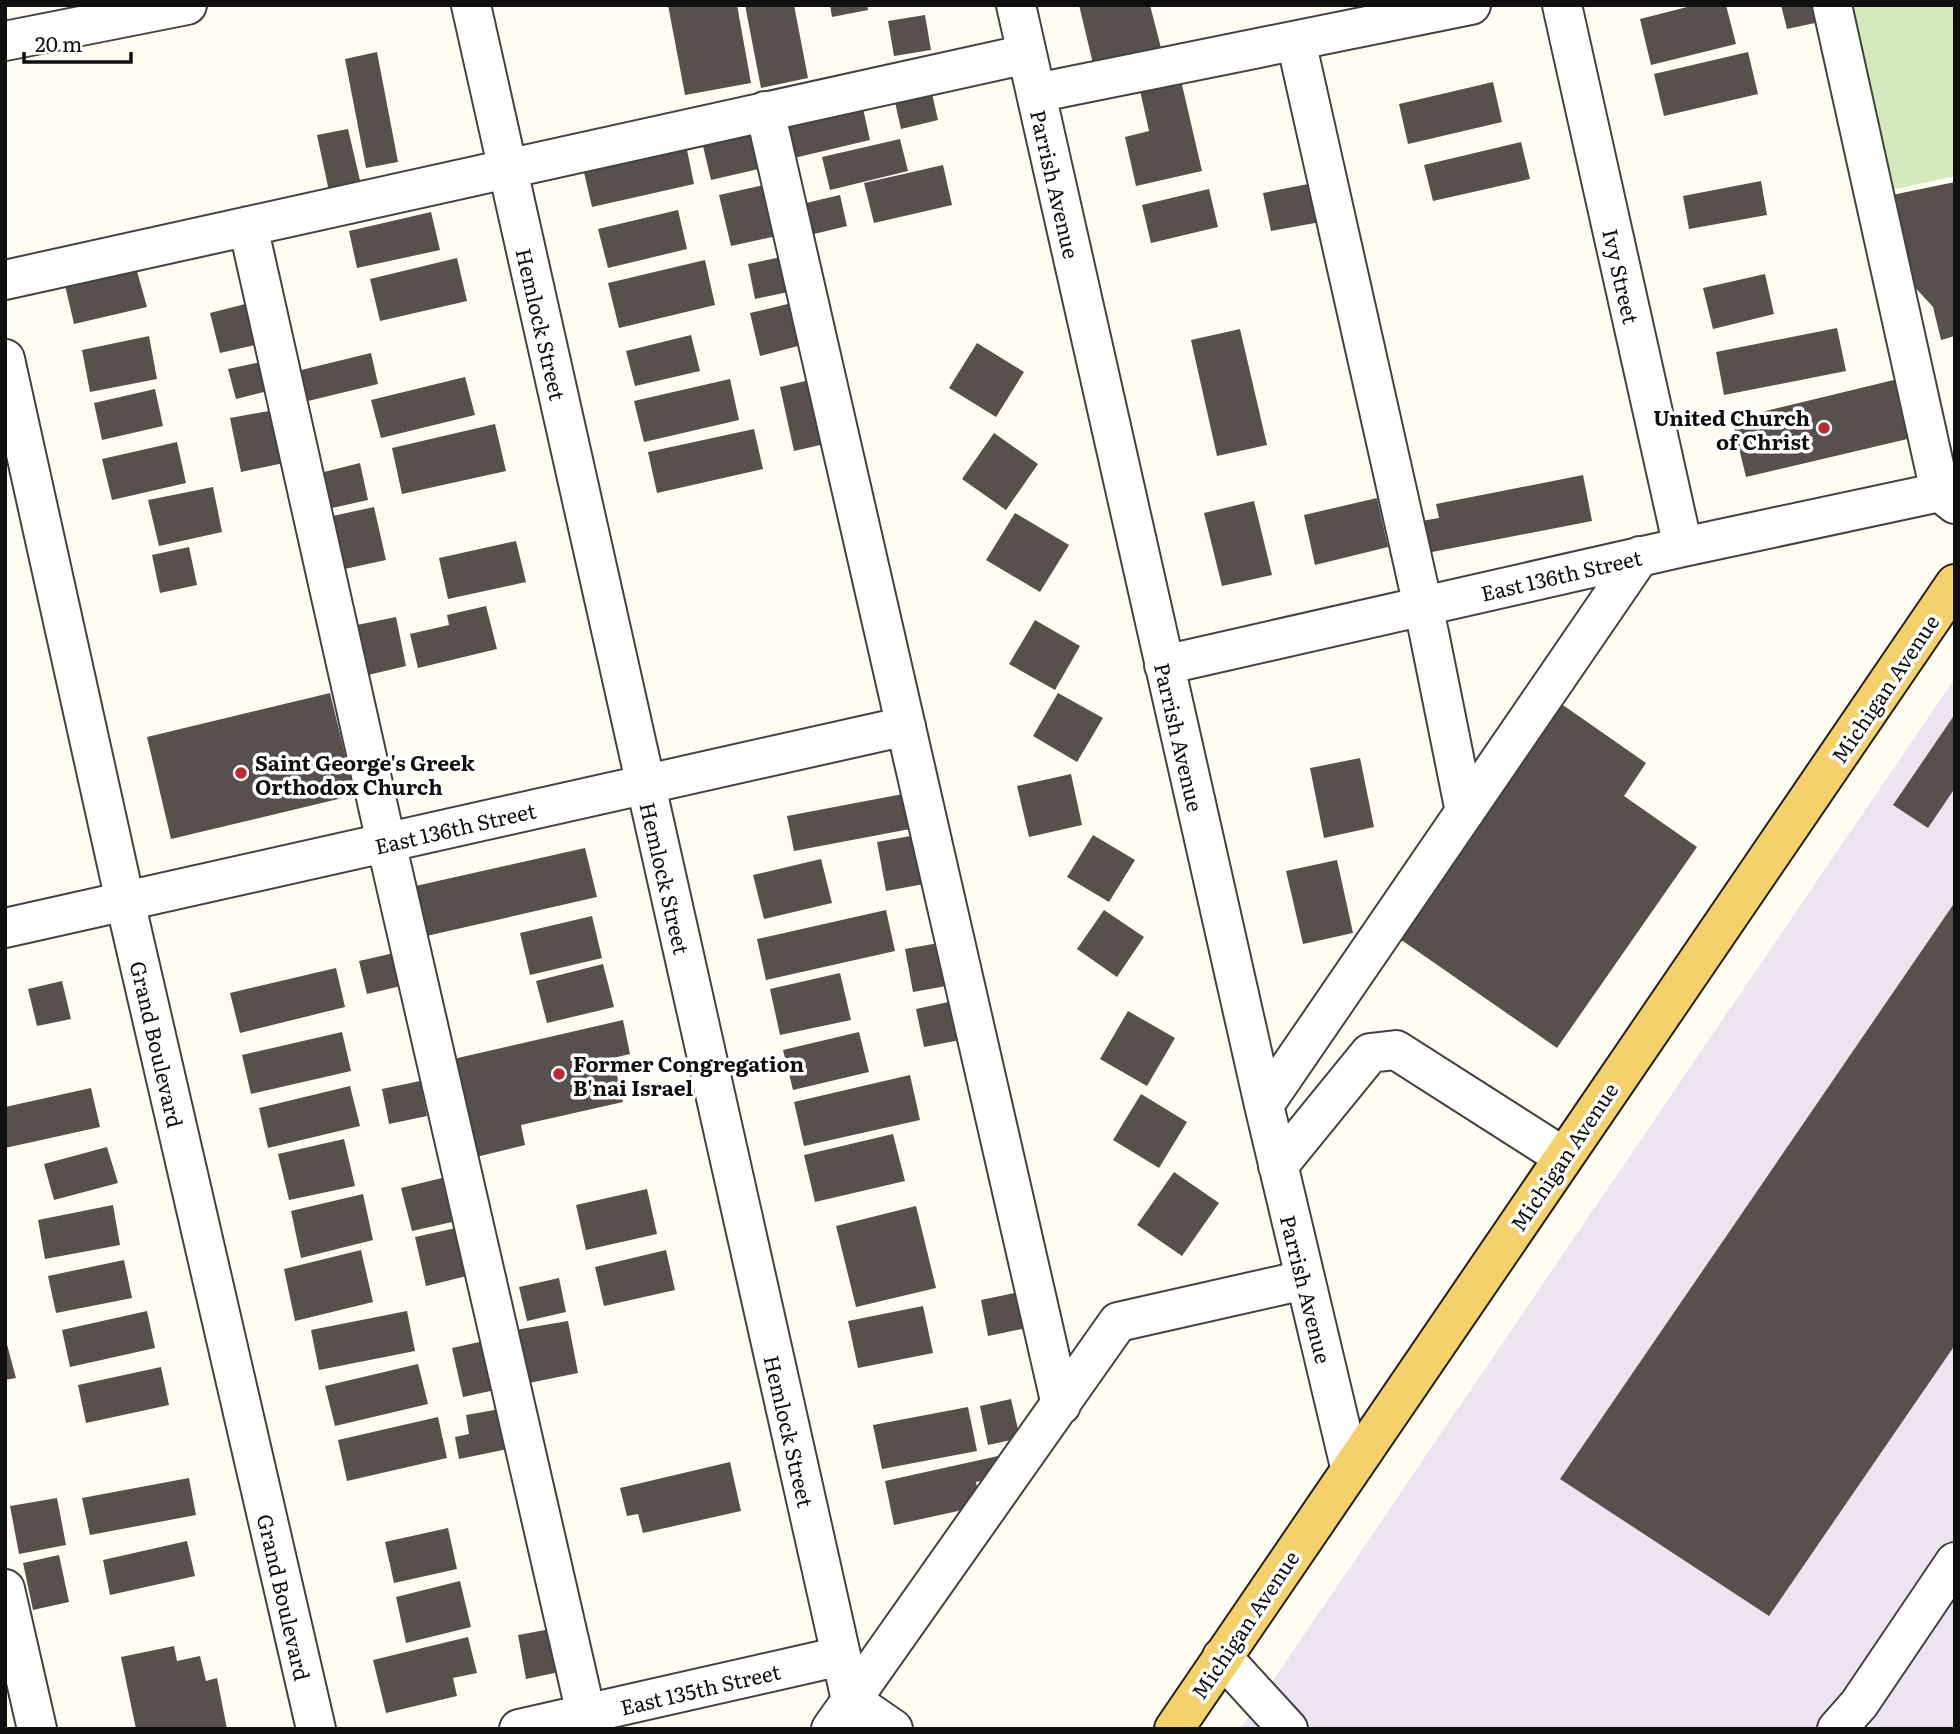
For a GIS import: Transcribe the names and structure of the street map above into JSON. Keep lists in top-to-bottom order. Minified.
{"streets":{"main road":["Michigan Avenue"],"street":["Parrish Avenue","Ivy Street","Hemlock Street","East 136th Street","Grand Boulevard","East 135th Street"]},"crossings":[["Parrish Avenue","East 136th Street"],["Parrish Avenue","Michigan Avenue"],["Ivy Street","East 136th Street"],["Hemlock Street","East 136th Street"],["Hemlock Street","East 135th Street"],["East 136th Street","Grand Boulevard"]],"places":["United Church of Christ","Saint George's Greek Orthodox Church","Former Congregation B'nai Israel"],"scale_bar":"20 m"}
